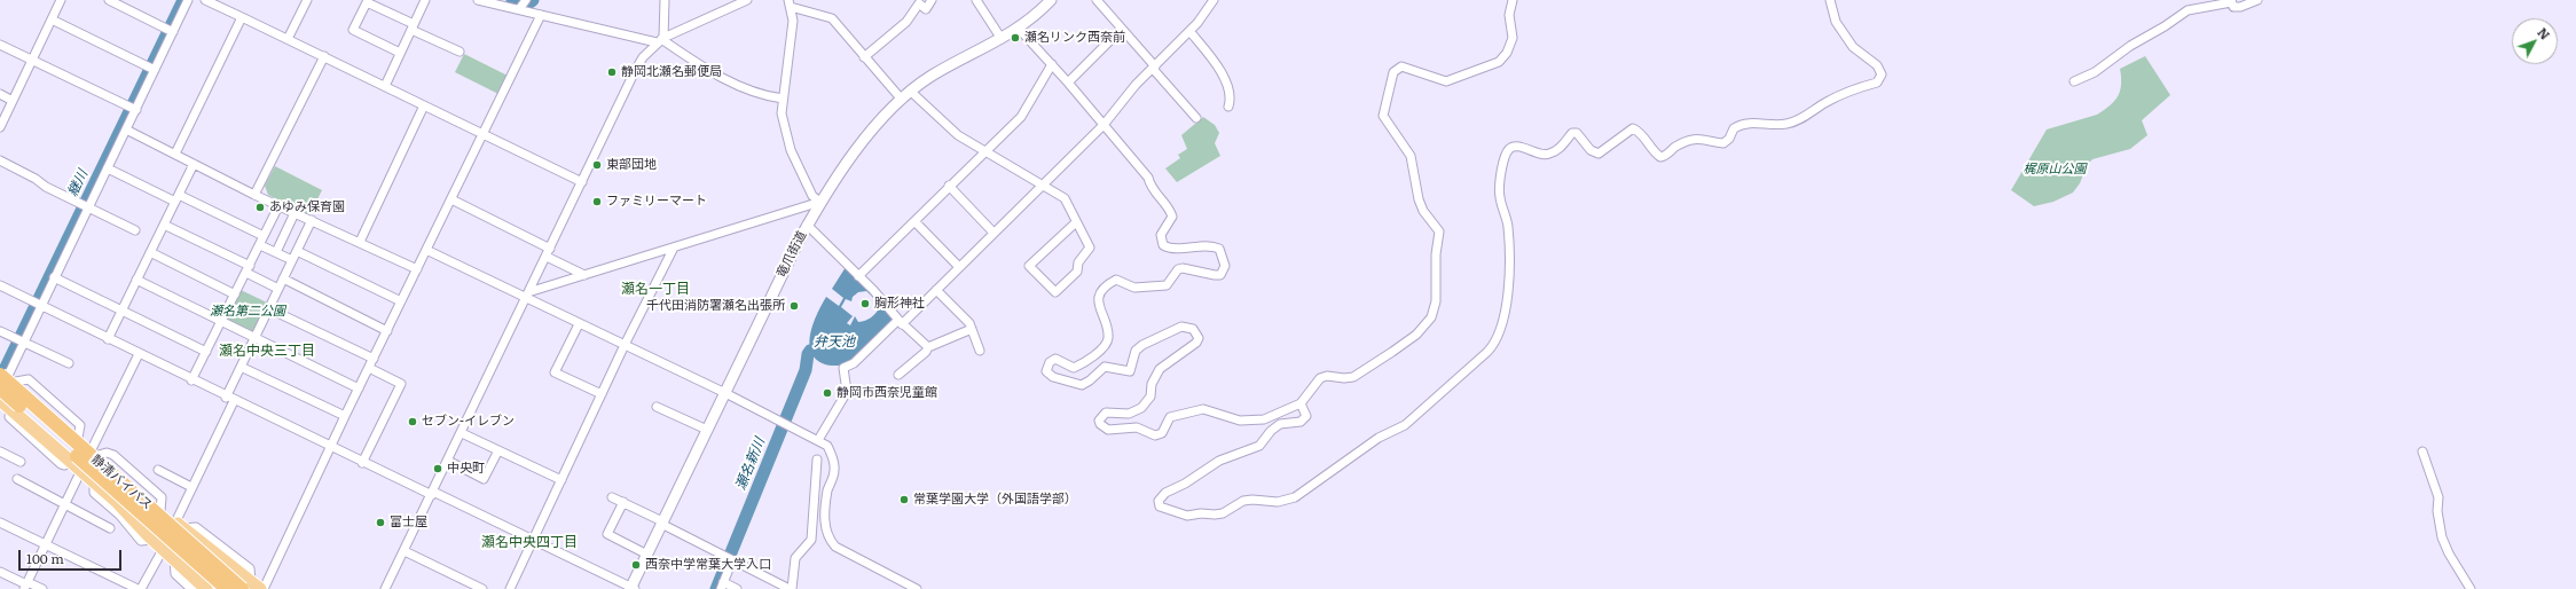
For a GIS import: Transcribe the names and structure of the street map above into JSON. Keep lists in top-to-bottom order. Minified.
{"streets":{"highway":["静清バイパス"],"main road":["竜爪街道"]},"districts":["瀬名一丁目","瀬名中央三丁目","瀬名中央四丁目"],"water":["継川","弁天池","瀬名新川"],"parks":["梶原山公園","瀬名第二公園"],"places":["瀬名リンク西奈前","静岡北瀬名郵便局","東部団地","ファミリーマート","あゆみ保育園","胸形神社","千代田消防署瀬名出張所","静岡市西奈児童館","セブン-イレブン","中央町","常葉学園大学（外国語学部）","富士屋","西奈中学常葉大学入口"],"scale_bar":"100 m","north":"top right"}
